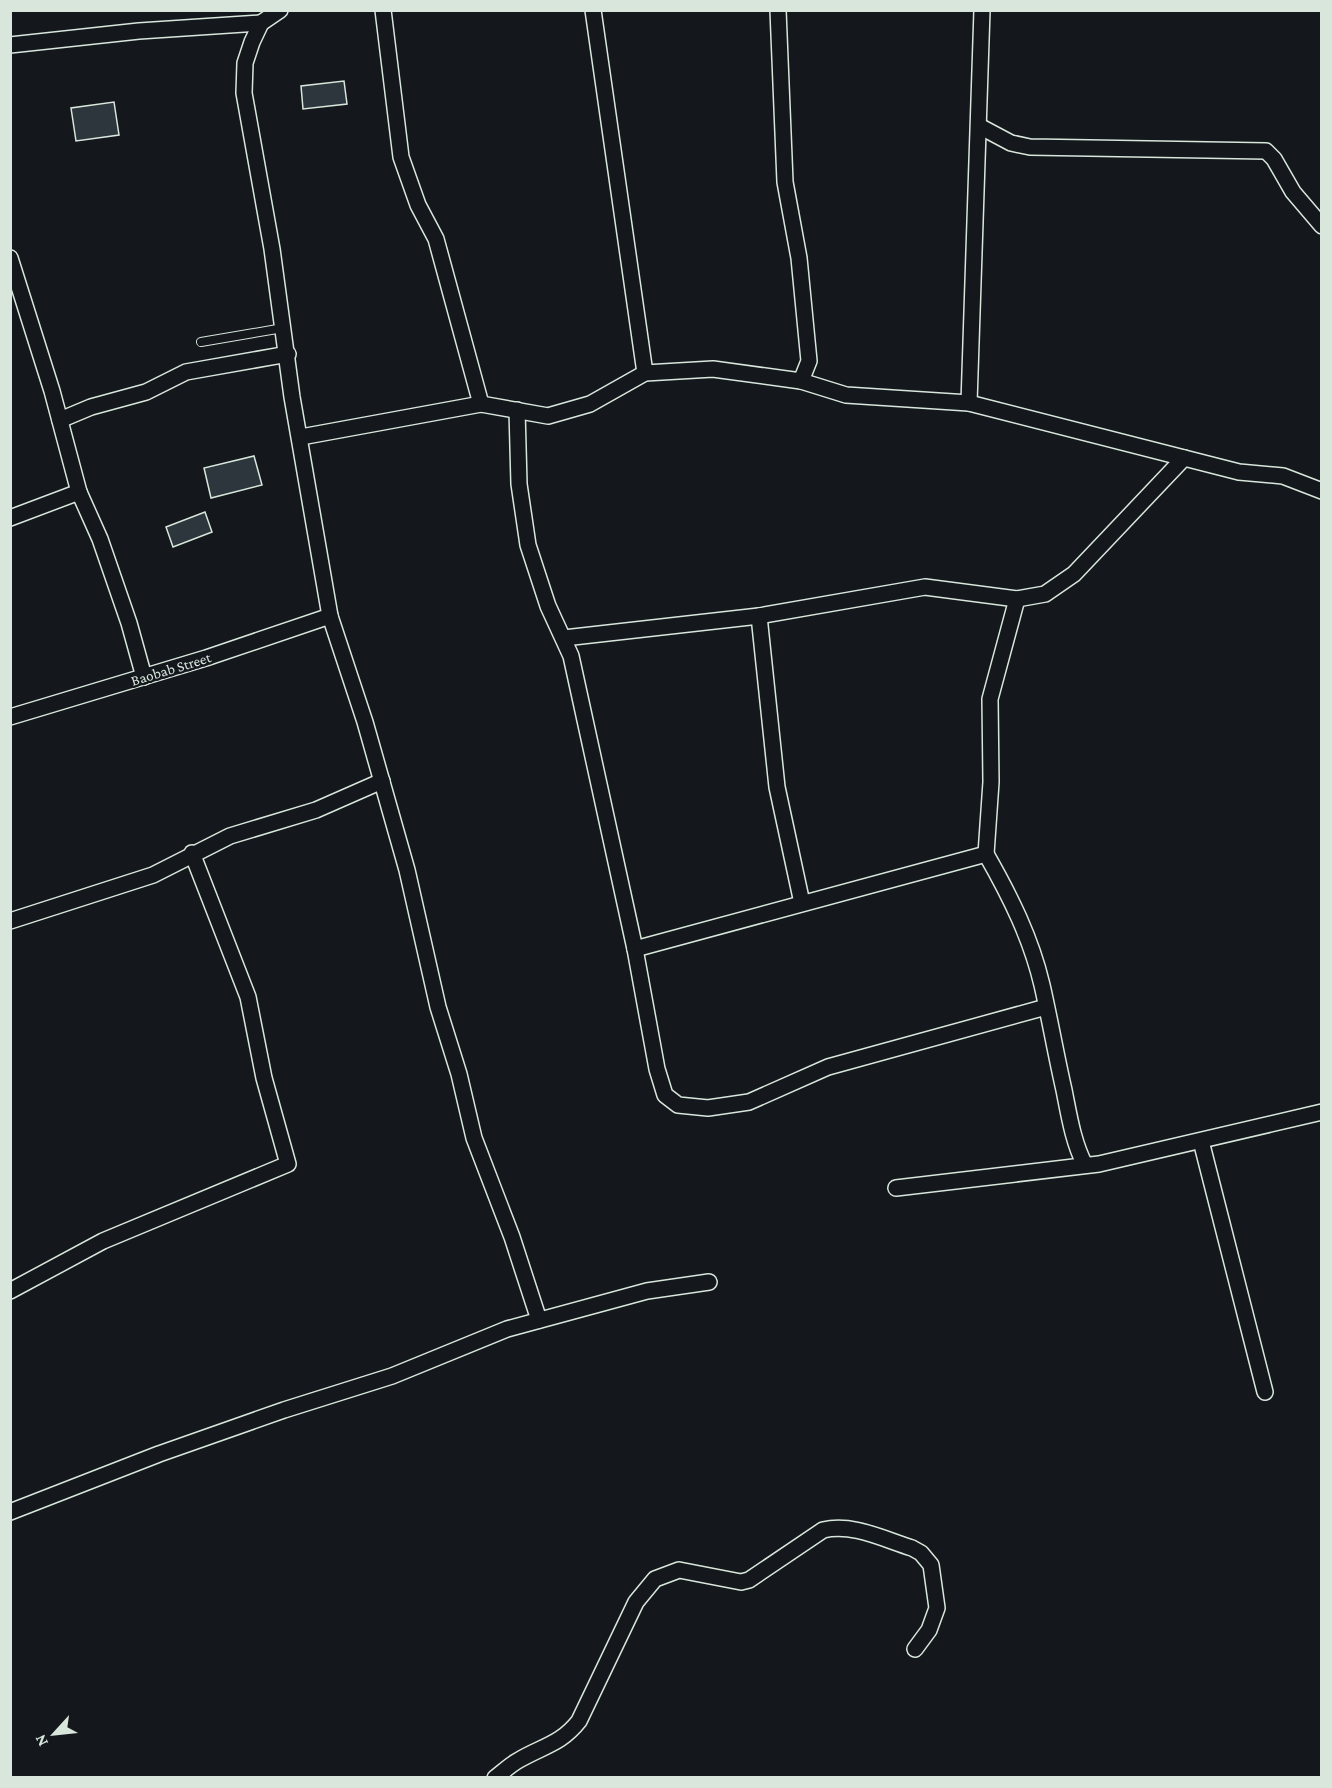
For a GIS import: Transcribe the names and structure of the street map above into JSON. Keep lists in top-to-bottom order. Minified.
{"streets":{"street":["Baobab Street"]},"north":"bottom left"}
